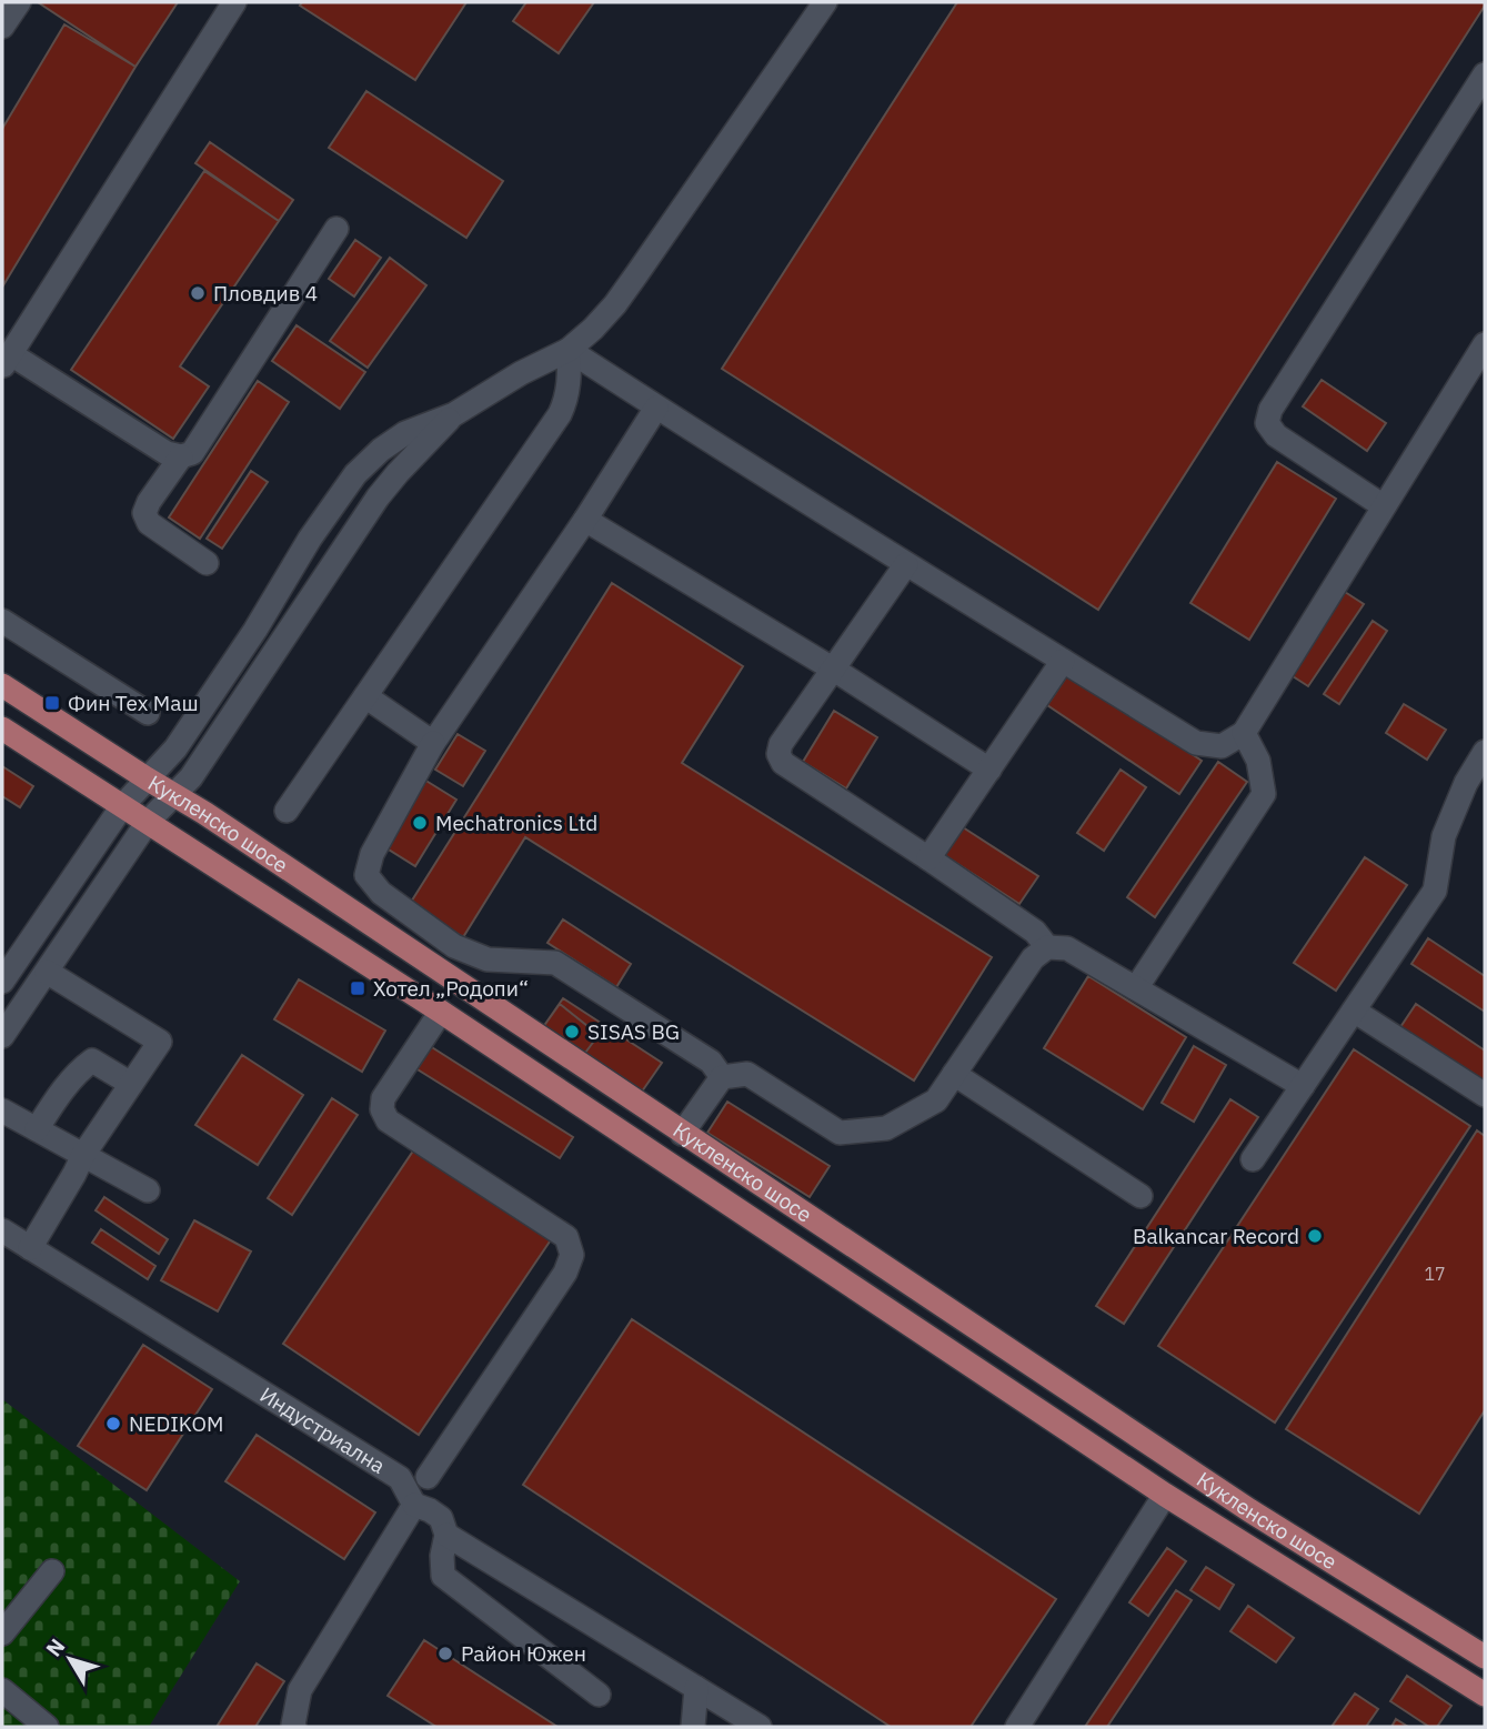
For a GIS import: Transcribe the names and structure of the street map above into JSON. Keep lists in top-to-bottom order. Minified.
{"streets":{"main road":["Кукленско шосе"],"street":["Индустриална"]},"places":{"other":["Пловдив 4","Mechatronics Ltd","SISAS BG","Balkancar Record","NEDIKOM","Район Южен"],"transit":["Фин Тех Маш","Хотел „Родопи“"]},"house_numbers":["17"],"north":"top left"}
